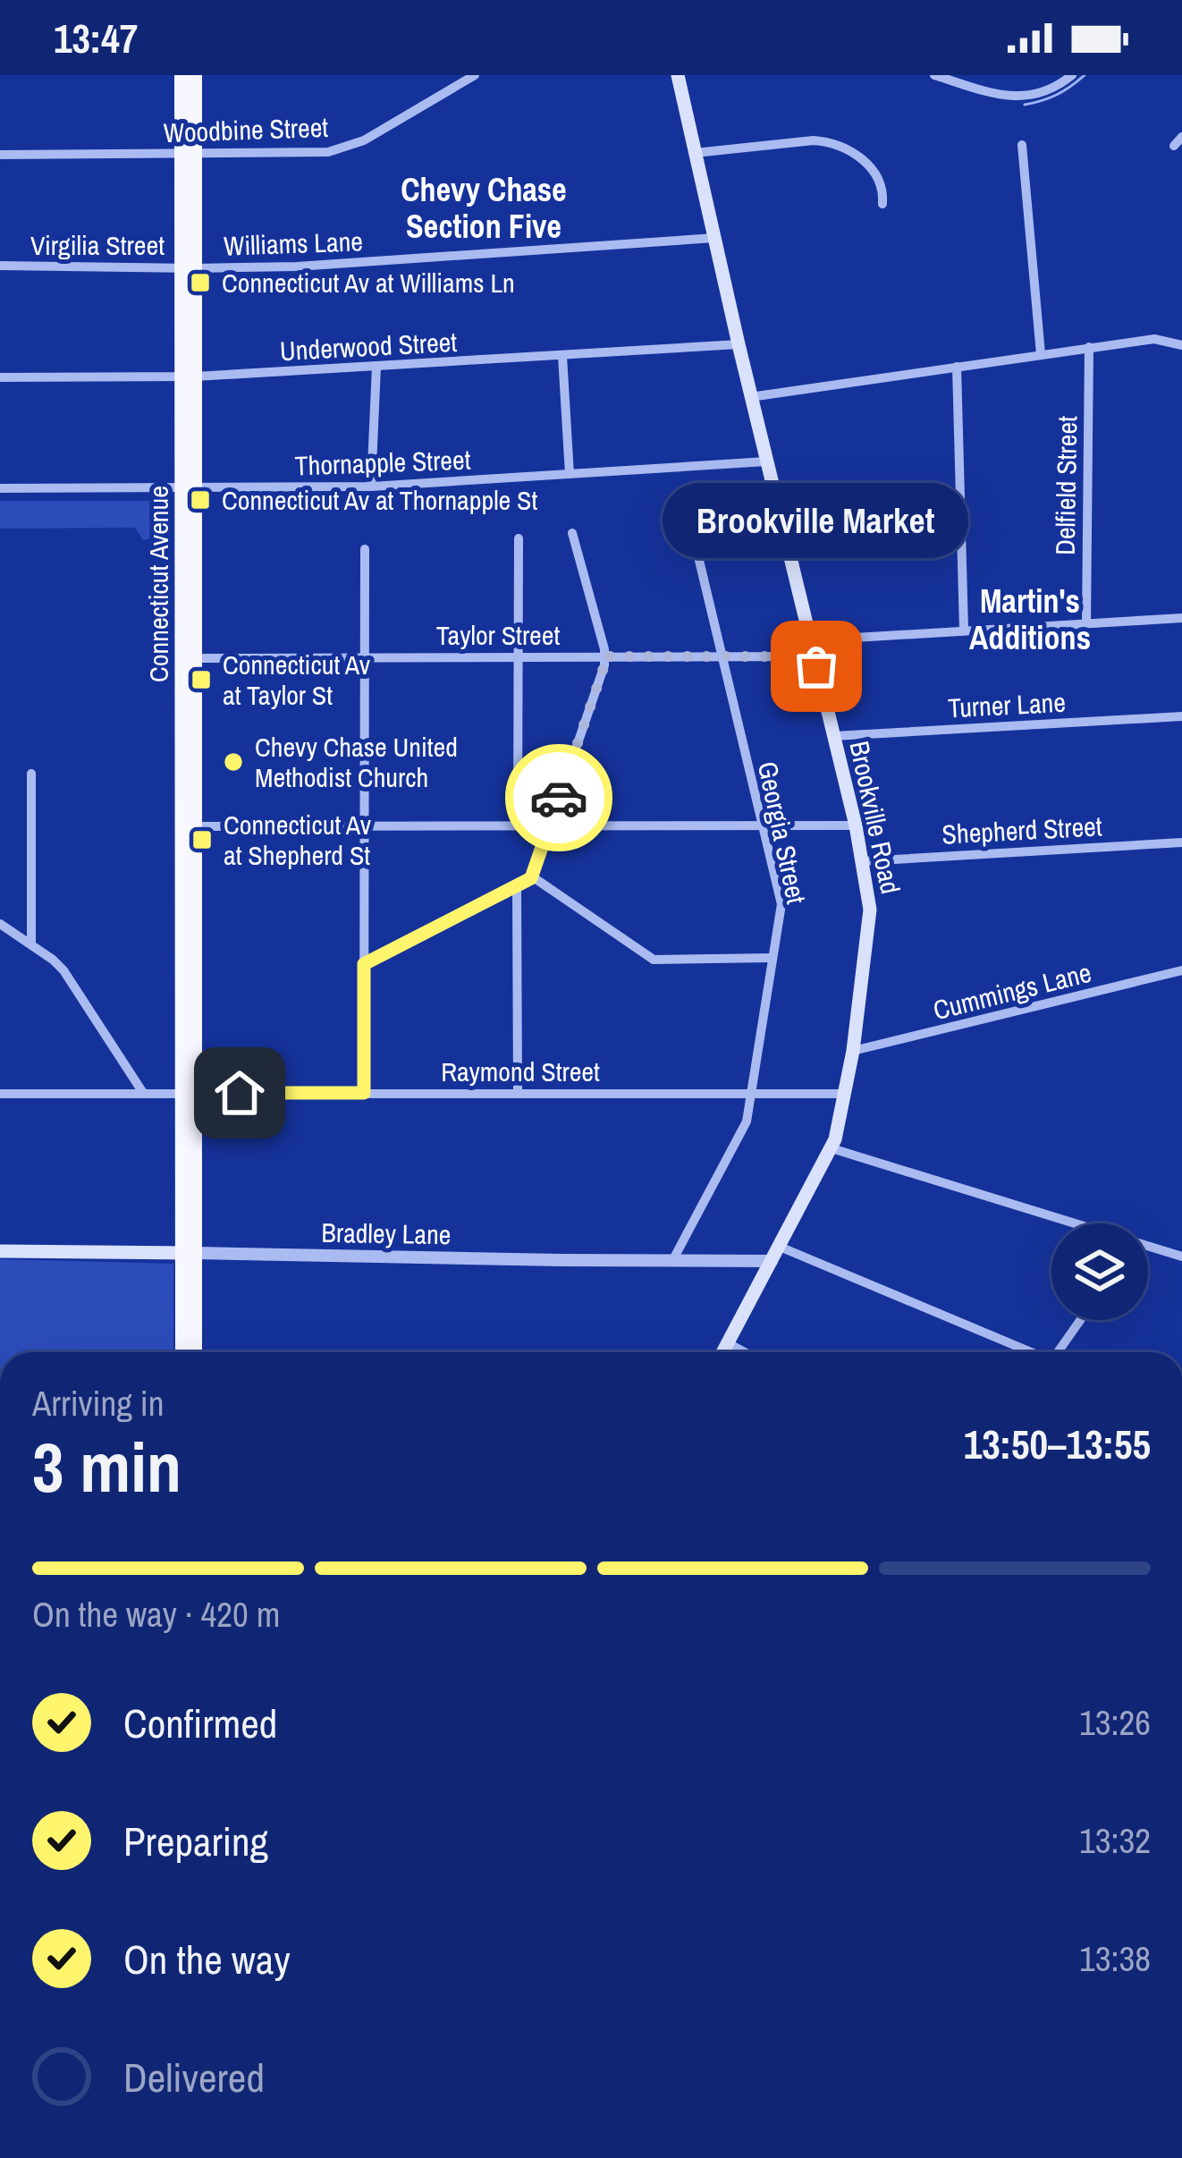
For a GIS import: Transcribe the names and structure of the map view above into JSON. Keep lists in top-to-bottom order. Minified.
{"streets":{"main road":["Connecticut Avenue","Brookville Road","Bradley Lane"],"street":["Woodbine Street","Williams Lane","Virgilia Street","Underwood Street","Thornapple Street","Delfield Street","Taylor Street","Turner Lane","Shepherd Street","Georgia Street","Cummings Lane","Raymond Street"]},"crossings":[["Woodbine Street","Connecticut Avenue"],["Williams Lane","Virgilia Street"],["Williams Lane","Connecticut Avenue"],["Williams Lane","Brookville Road"],["Virgilia Street","Connecticut Avenue"],["Underwood Street","Connecticut Avenue"],["Underwood Street","Brookville Road"],["Thornapple Street","Connecticut Avenue"],["Thornapple Street","Brookville Road"],["Connecticut Avenue","Taylor Street"],["Connecticut Avenue","Raymond Street"],["Connecticut Avenue","Bradley Lane"],["Taylor Street","Brookville Road"],["Taylor Street","Georgia Street"],["Turner Lane","Brookville Road"],["Brookville Road","Shepherd Street"],["Brookville Road","Cummings Lane"],["Brookville Road","Raymond Street"],["Brookville Road","Bradley Lane"],["Georgia Street","Raymond Street"],["Georgia Street","Bradley Lane"]],"districts":["Chevy Chase Section Five","Martin's Additions"],"places":{"transit":["Connecticut Av at Williams Ln","Connecticut Av at Thornapple St","Connecticut Av at Taylor St","Connecticut Av at Shepherd St"],"other":["Brookville Market","Chevy Chase United Methodist Church"]},"page":{"status":"13:47","bubble":"Brookville Market","heading":["3 min","Arriving in","13:50–13:55"],"bar":"On the way · 420 m","list":[["Confirmed","13:26"],["Preparing","13:32"],["On the way","13:38"],"Delivered"]}}
